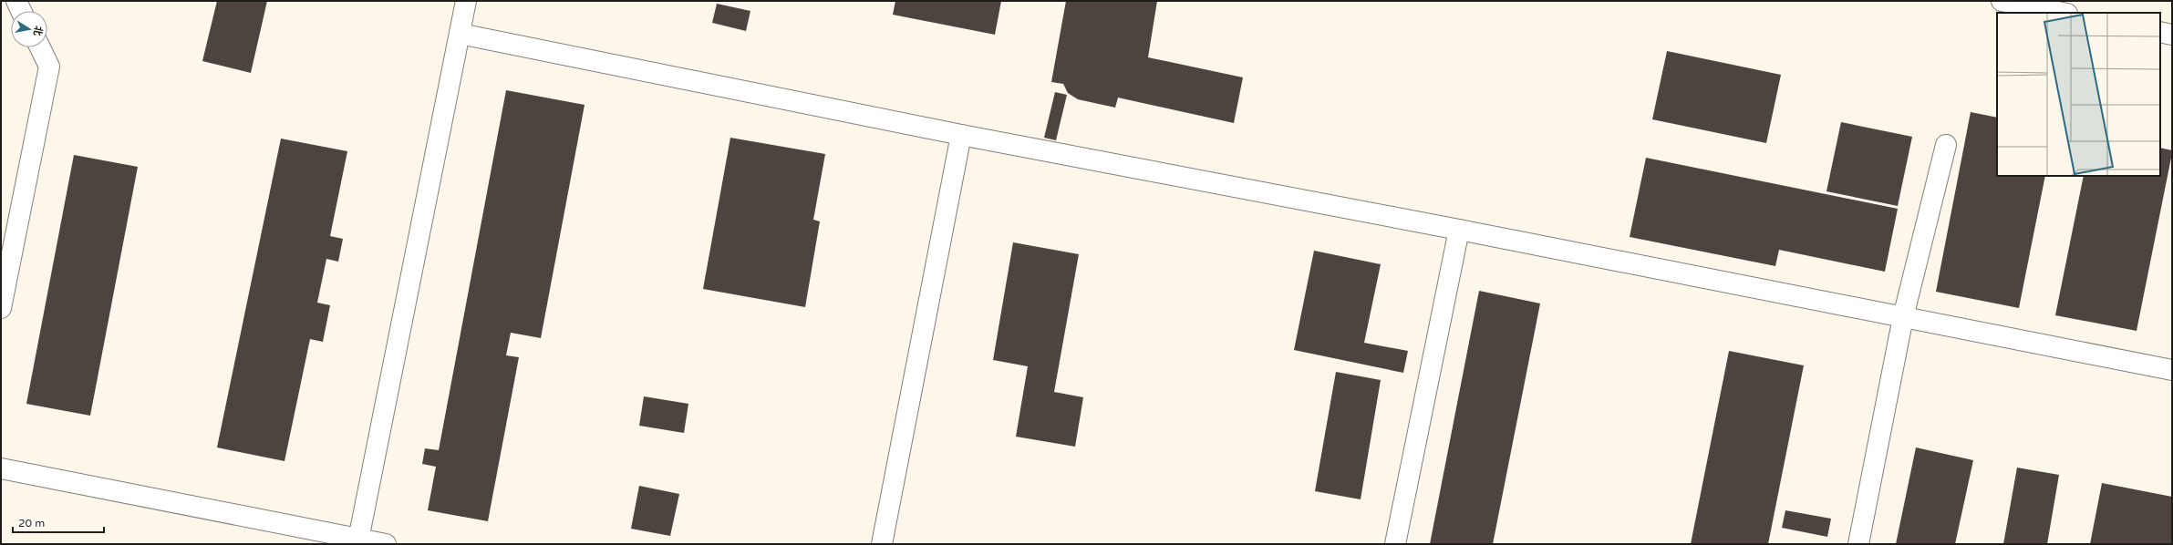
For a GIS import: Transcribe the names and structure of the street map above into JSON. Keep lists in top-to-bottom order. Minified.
{"scale_bar":"20 m","north":"right"}
